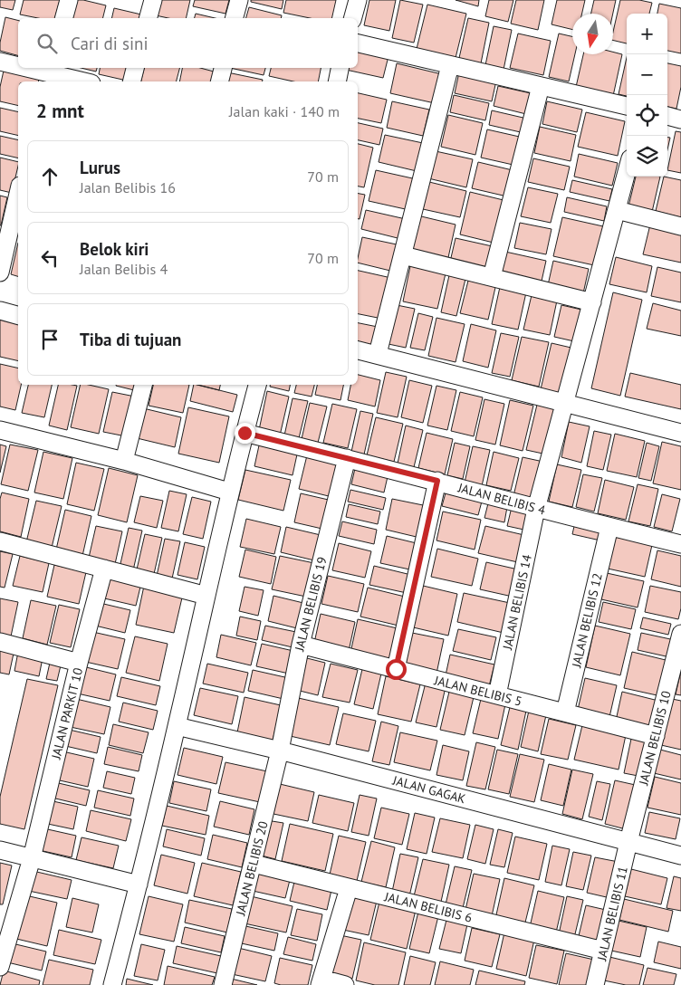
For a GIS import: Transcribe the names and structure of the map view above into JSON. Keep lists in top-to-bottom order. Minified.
{"streets":{"street":["JALAN BELIBIS 4","JALAN BELIBIS 14","JALAN BELIBIS 19","JALAN BELIBIS 12","JALAN BELIBIS 5","JALAN PARKIT 10","JALAN BELIBIS 10","JALAN GAGAK","JALAN BELIBIS 20","JALAN BELIBIS 6","JALAN BELIBIS 11"]},"crossings":[["JALAN BELIBIS 4","JALAN BELIBIS 14"],["JALAN BELIBIS 4","JALAN BELIBIS 19"],["JALAN BELIBIS 4","JALAN BELIBIS 12"],["JALAN BELIBIS 14","JALAN BELIBIS 5"],["JALAN BELIBIS 19","JALAN BELIBIS 5"],["JALAN BELIBIS 19","JALAN GAGAK"],["JALAN BELIBIS 19","JALAN BELIBIS 20"],["JALAN BELIBIS 12","JALAN BELIBIS 5"],["JALAN BELIBIS 5","JALAN BELIBIS 10"],["JALAN BELIBIS 10","JALAN GAGAK"],["JALAN BELIBIS 10","JALAN BELIBIS 11"],["JALAN GAGAK","JALAN BELIBIS 20"],["JALAN GAGAK","JALAN BELIBIS 11"],["JALAN BELIBIS 20","JALAN BELIBIS 6"],["JALAN BELIBIS 6","JALAN BELIBIS 11"]],"north":"bottom","page":{"map_buttons":["+","−"],"search":"Cari di sini","heading":["2 mnt","Jalan kaki · 140 m"],"list":[["Lurus","Jalan Belibis 16","70 m"],["Belok kiri","Jalan Belibis 4","70 m"],"Tiba di tujuan"]}}
